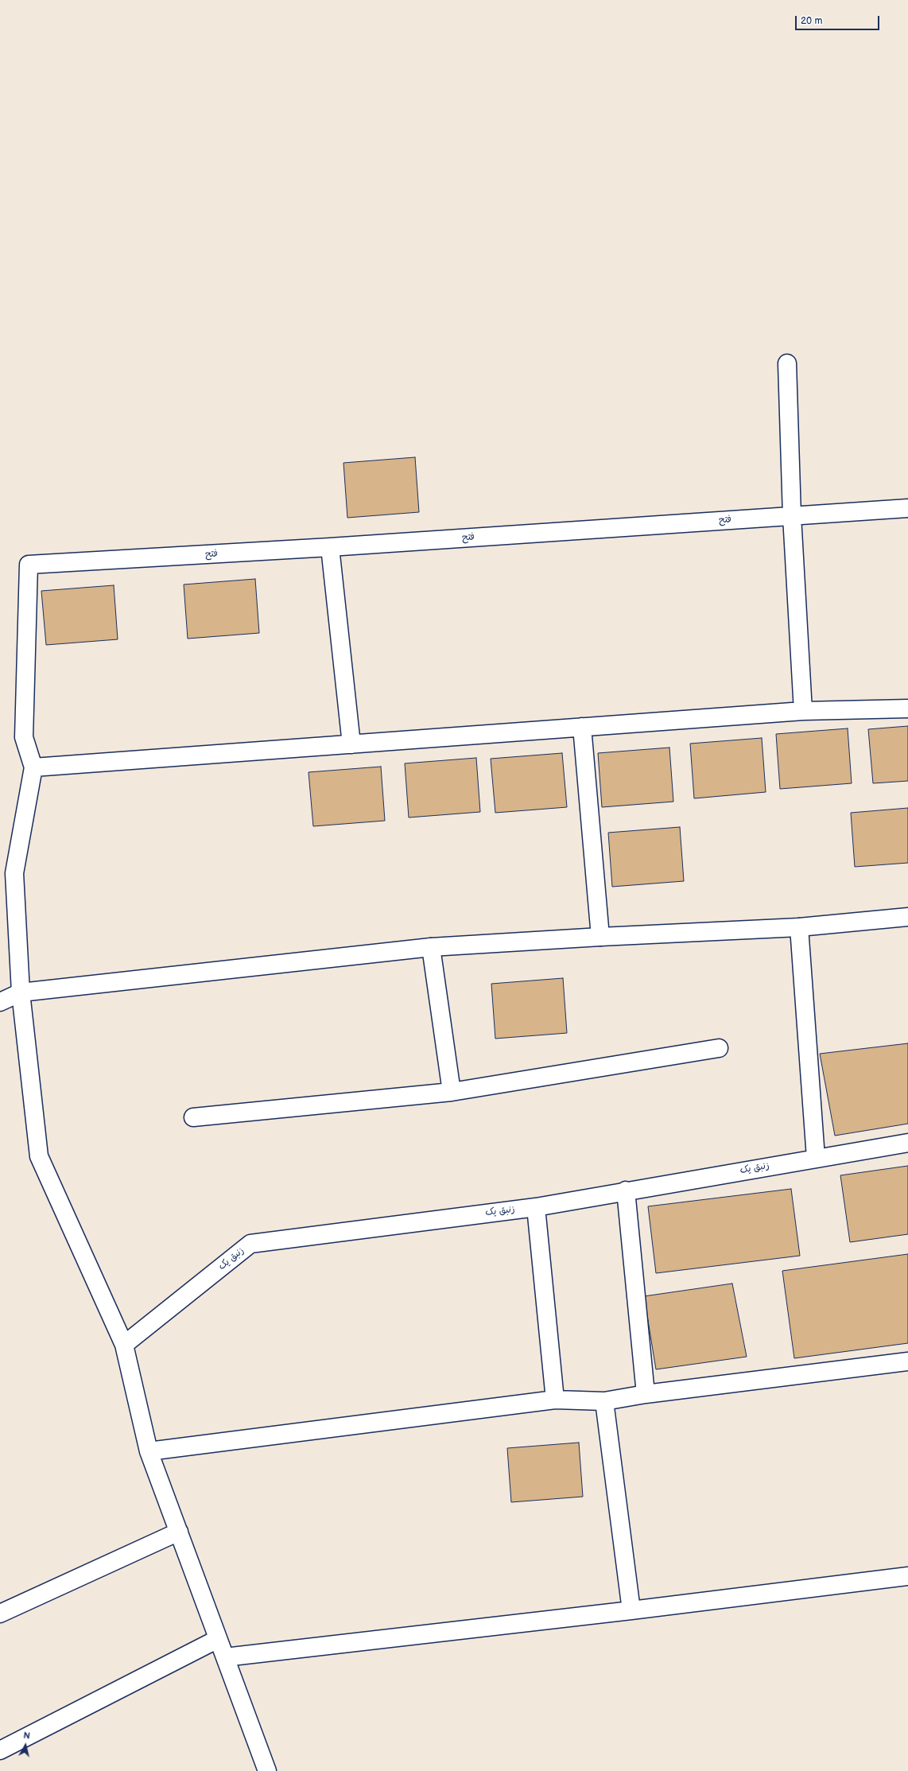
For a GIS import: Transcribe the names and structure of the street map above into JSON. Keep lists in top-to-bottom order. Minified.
{"streets":{"street":["فتح","زنبق یک"]},"scale_bar":"20 m","north":"top"}
